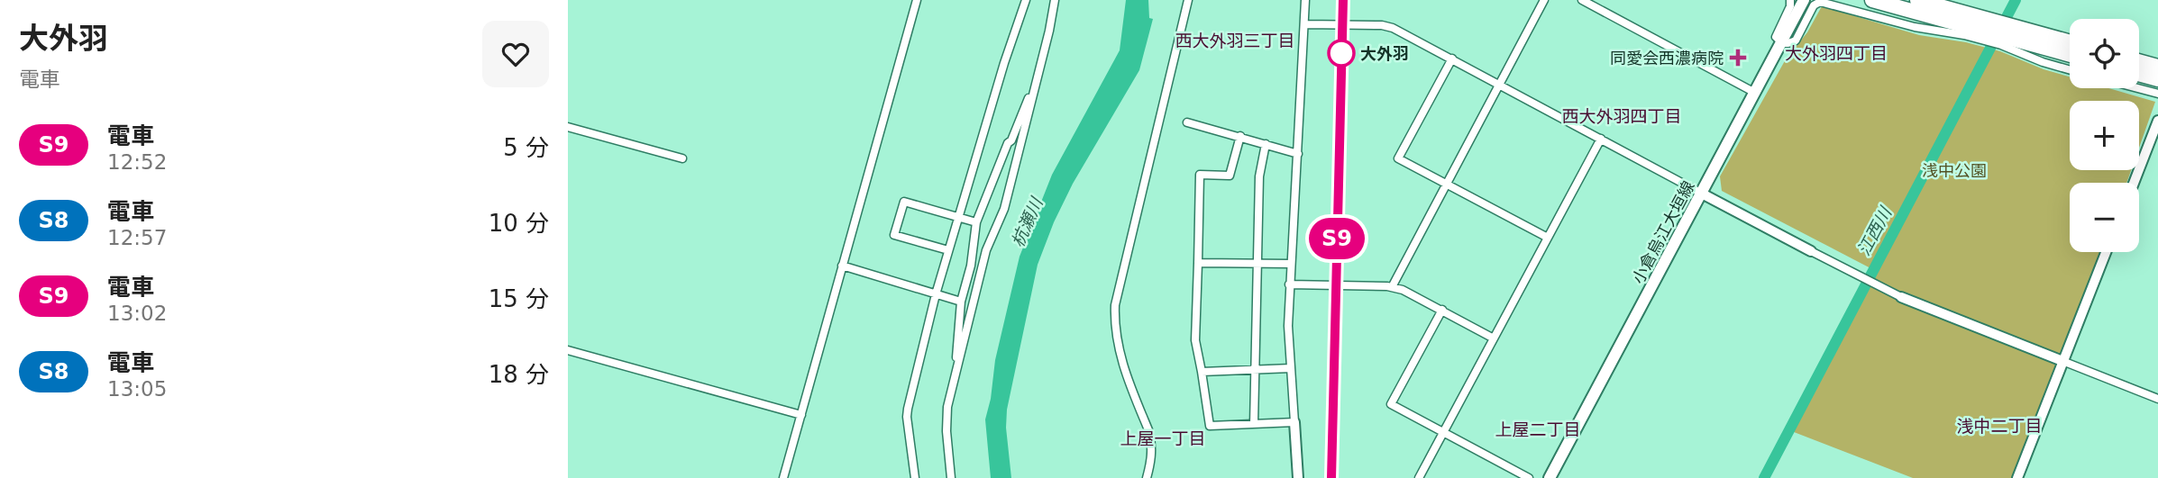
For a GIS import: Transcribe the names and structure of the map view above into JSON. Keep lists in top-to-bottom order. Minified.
{"streets":{"main road":["小倉烏江大垣線"]},"districts":["西大外羽三丁目","大外羽四丁目","西大外羽四丁目","浅中二丁目","上屋二丁目","上屋一丁目"],"water":["杭瀬川","江西川"],"parks":["浅中公園"],"places":{"other":["大外羽"],"health":["同愛会西濃病院"]},"page":{"heading":["大外羽","電車"],"on_map":"S9","map_buttons":["+","−"],"list":[{"mark":"S9","name":"電車","note":"12:52","value":"5 分"},{"mark":"S8","name":"電車","note":"12:57","value":"10 分"},{"mark":"S9","name":"電車","note":"13:02","value":"15 分"},{"mark":"S8","name":"電車","note":"13:05","value":"18 分"}]}}
